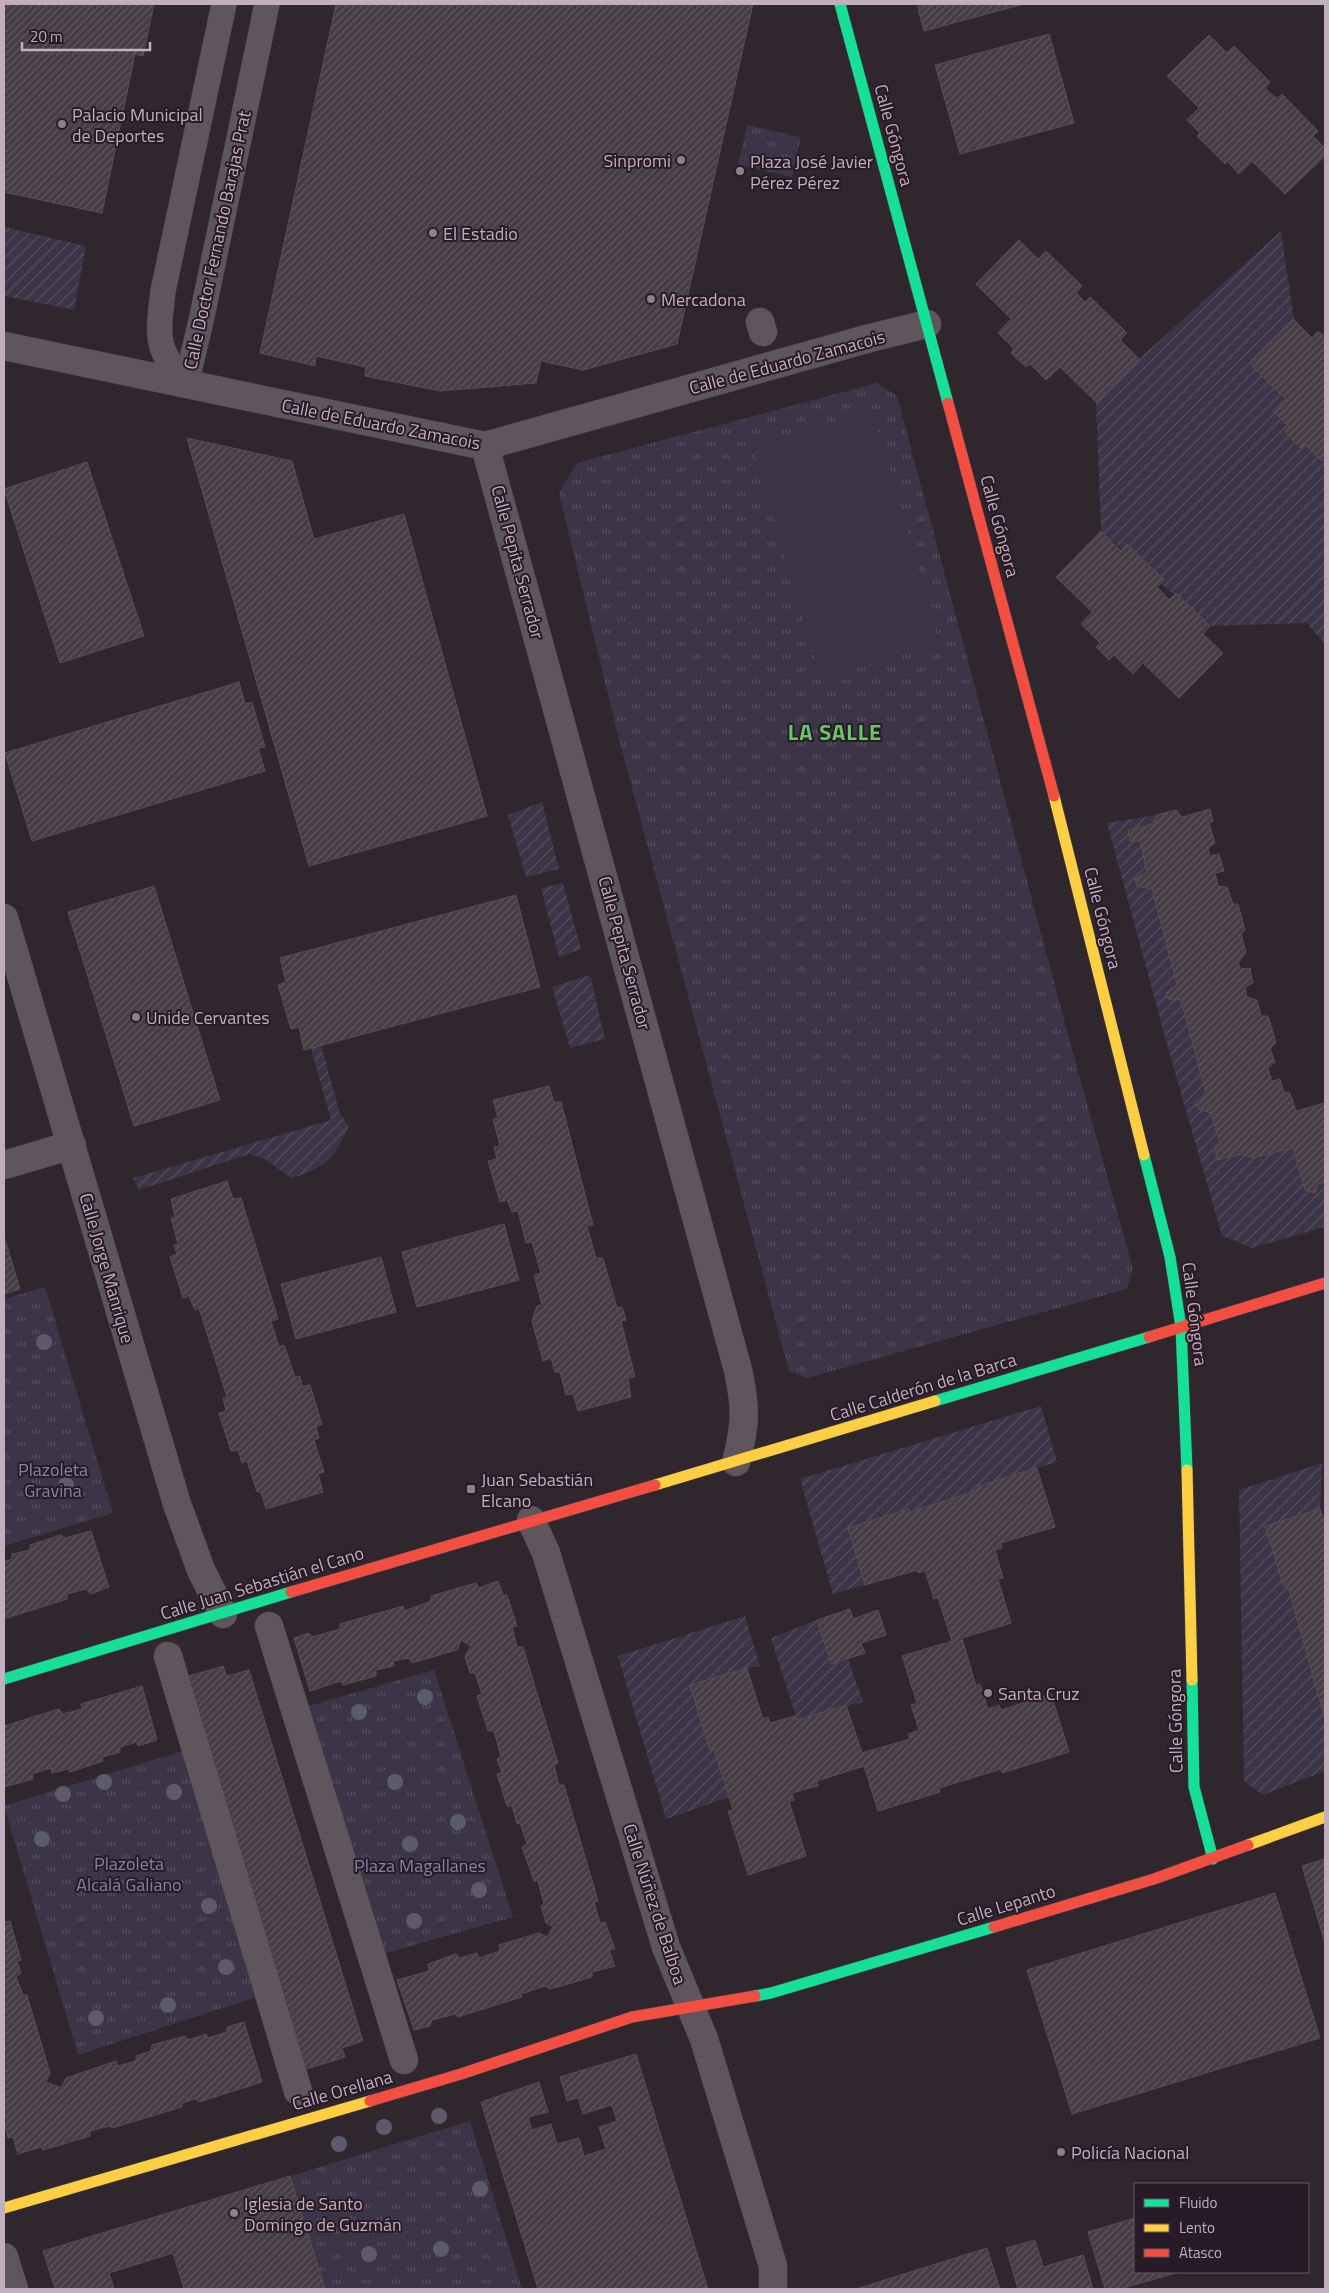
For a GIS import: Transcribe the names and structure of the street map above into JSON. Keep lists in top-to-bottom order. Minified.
{"streets":{"street":["Calle Góngora","Calle de Eduardo Zamacois","Calle Pepita Serrador","Calle Jorge Manrique","Calle Calderón de la Barca","Calle Juan Sebastián el Cano","Calle Núñez de Balboa","Calle Lepanto","Calle Orellana"],"lane":["Calle Doctor Fernando Barajas Prat"]},"crossings":[["Calle Góngora","Calle de Eduardo Zamacois"],["Calle Góngora","Calle Calderón de la Barca"],["Calle Góngora","Calle Lepanto"],["Calle Doctor Fernando Barajas Prat","Calle de Eduardo Zamacois"],["Calle de Eduardo Zamacois","Calle Pepita Serrador"],["Calle Pepita Serrador","Calle Calderón de la Barca"],["Calle Jorge Manrique","Calle Juan Sebastián el Cano"],["Calle Calderón de la Barca","Calle Juan Sebastián el Cano"],["Calle Calderón de la Barca","Calle Núñez de Balboa"],["Calle Juan Sebastián el Cano","Calle Núñez de Balboa"],["Calle Núñez de Balboa","Calle Lepanto"],["Calle Núñez de Balboa","Calle Orellana"],["Calle Lepanto","Calle Orellana"]],"districts":["LA SALLE"],"parks":["Plazoleta Gravina","Plazoleta Alcalá Galiano","Plaza Magallanes"],"places":{"other":["Palacio Municipal de Deportes","Sinpromi","Plaza José Javier Pérez Pérez","El Estadio","Mercadona","Unide Cervantes","Santa Cruz","Policía Nacional","Iglesia de Santo Domingo de Guzmán"],"transit":["Juan Sebastián Elcano"]},"legend":["Fluido","Lento","Atasco"],"scale_bar":"20 m"}
